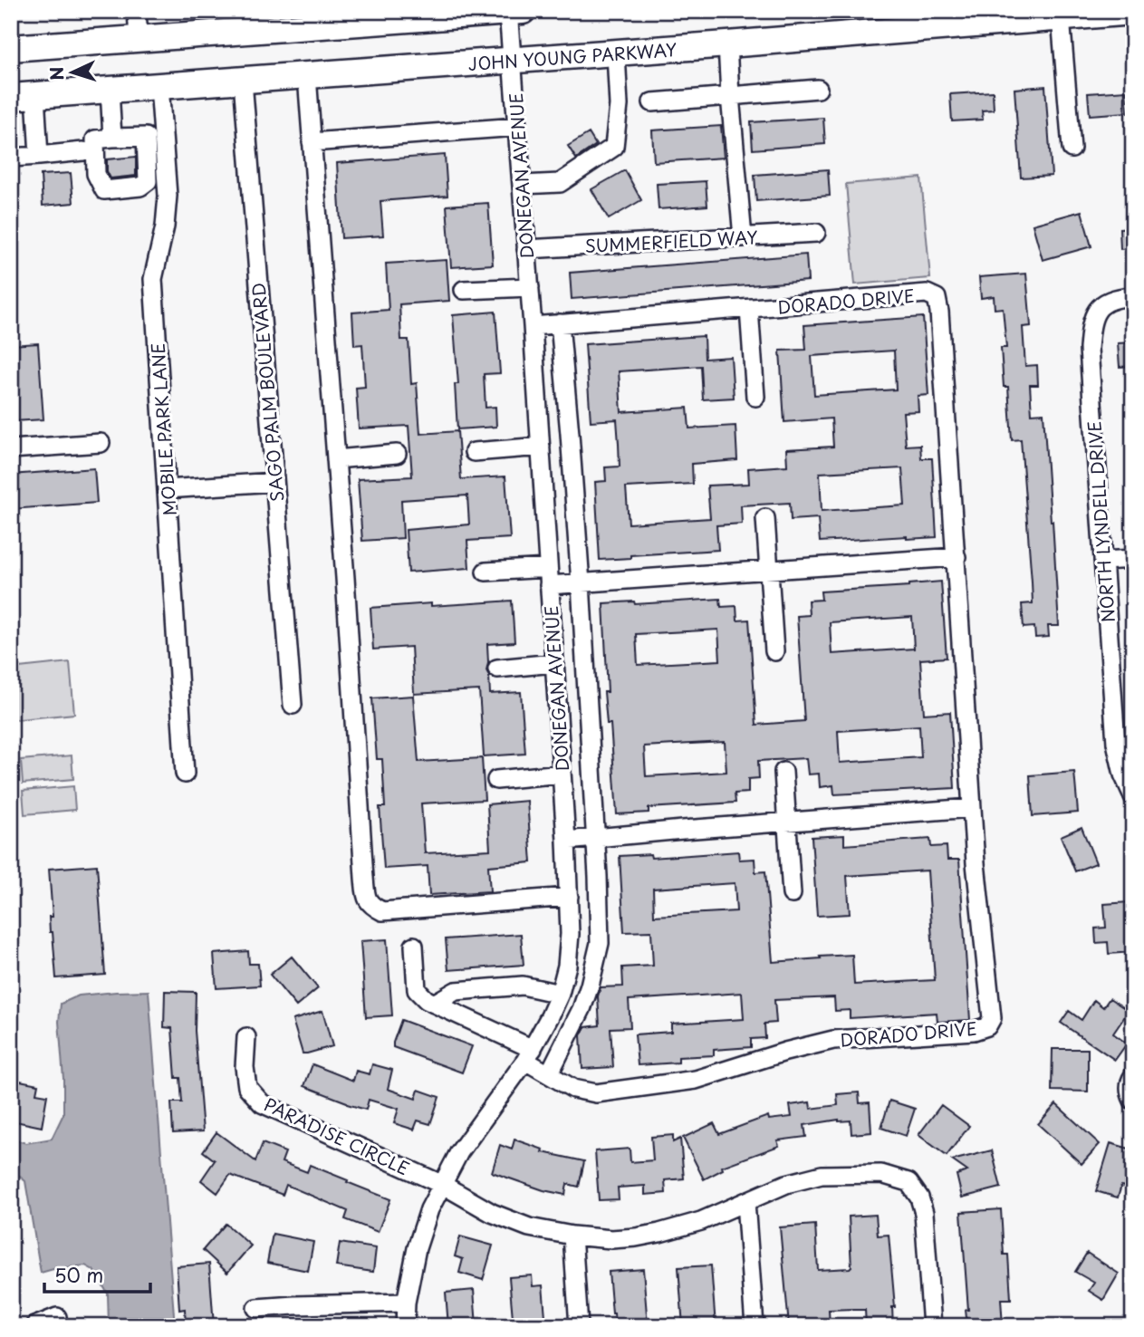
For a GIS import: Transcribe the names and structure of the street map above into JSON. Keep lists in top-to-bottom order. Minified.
{"streets":{"highway":["JOHN YOUNG PARKWAY"],"street":["DONEGAN AVENUE","SUMMERFIELD WAY","DORADO DRIVE","SAGO PALM BOULEVARD","MOBILE PARK LANE","NORTH LYNDELL DRIVE","PARADISE CIRCLE"]},"crossings":[["JOHN YOUNG PARKWAY","DONEGAN AVENUE"],["JOHN YOUNG PARKWAY","SAGO PALM BOULEVARD"],["JOHN YOUNG PARKWAY","MOBILE PARK LANE"],["DONEGAN AVENUE","SUMMERFIELD WAY"],["DONEGAN AVENUE","DORADO DRIVE"],["DONEGAN AVENUE","PARADISE CIRCLE"]],"scale_bar":"50 m","north":"left"}
